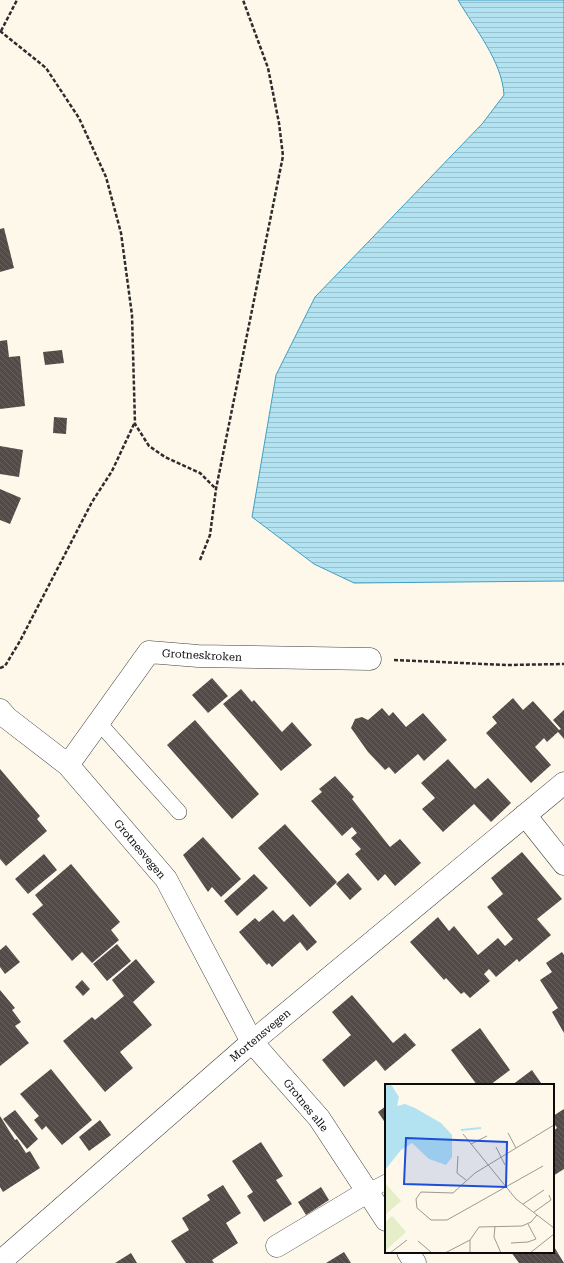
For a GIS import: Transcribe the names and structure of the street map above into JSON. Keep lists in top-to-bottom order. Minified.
{"streets":{"street":["Grotneskroken","Grotnesvegen","Mortensvegen","Grotnes alle"]},"crossings":[["Grotneskroken","Grotnesvegen"],["Grotnesvegen","Mortensvegen"],["Grotnesvegen","Grotnes alle"],["Mortensvegen","Grotnes alle"]]}
